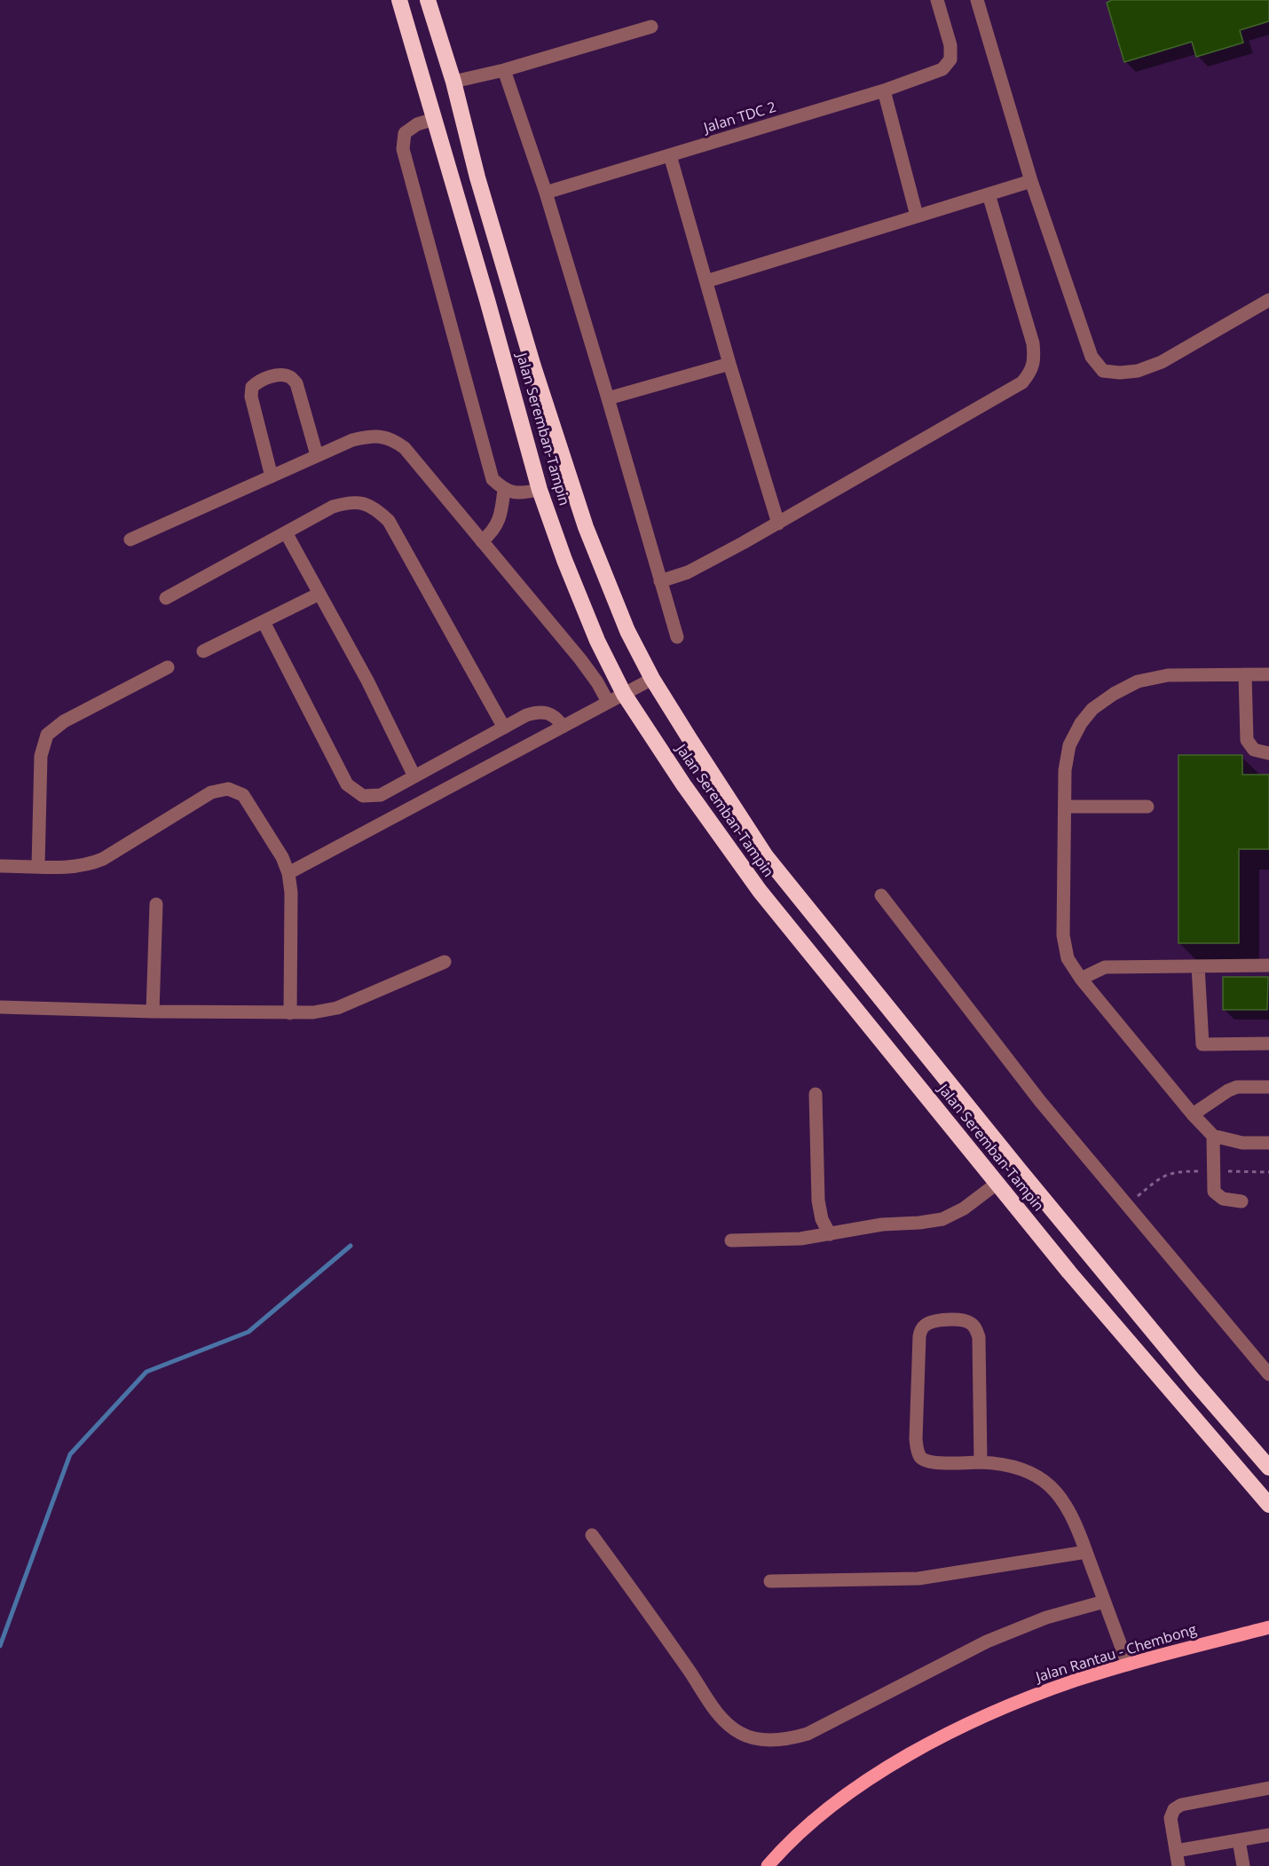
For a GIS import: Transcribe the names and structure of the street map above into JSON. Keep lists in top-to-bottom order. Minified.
{"streets":{"highway":["Jalan Seremban-Tampin"],"main road":["Jalan Rantau - Chembong"],"street":["Jalan TDC 2"]}}
